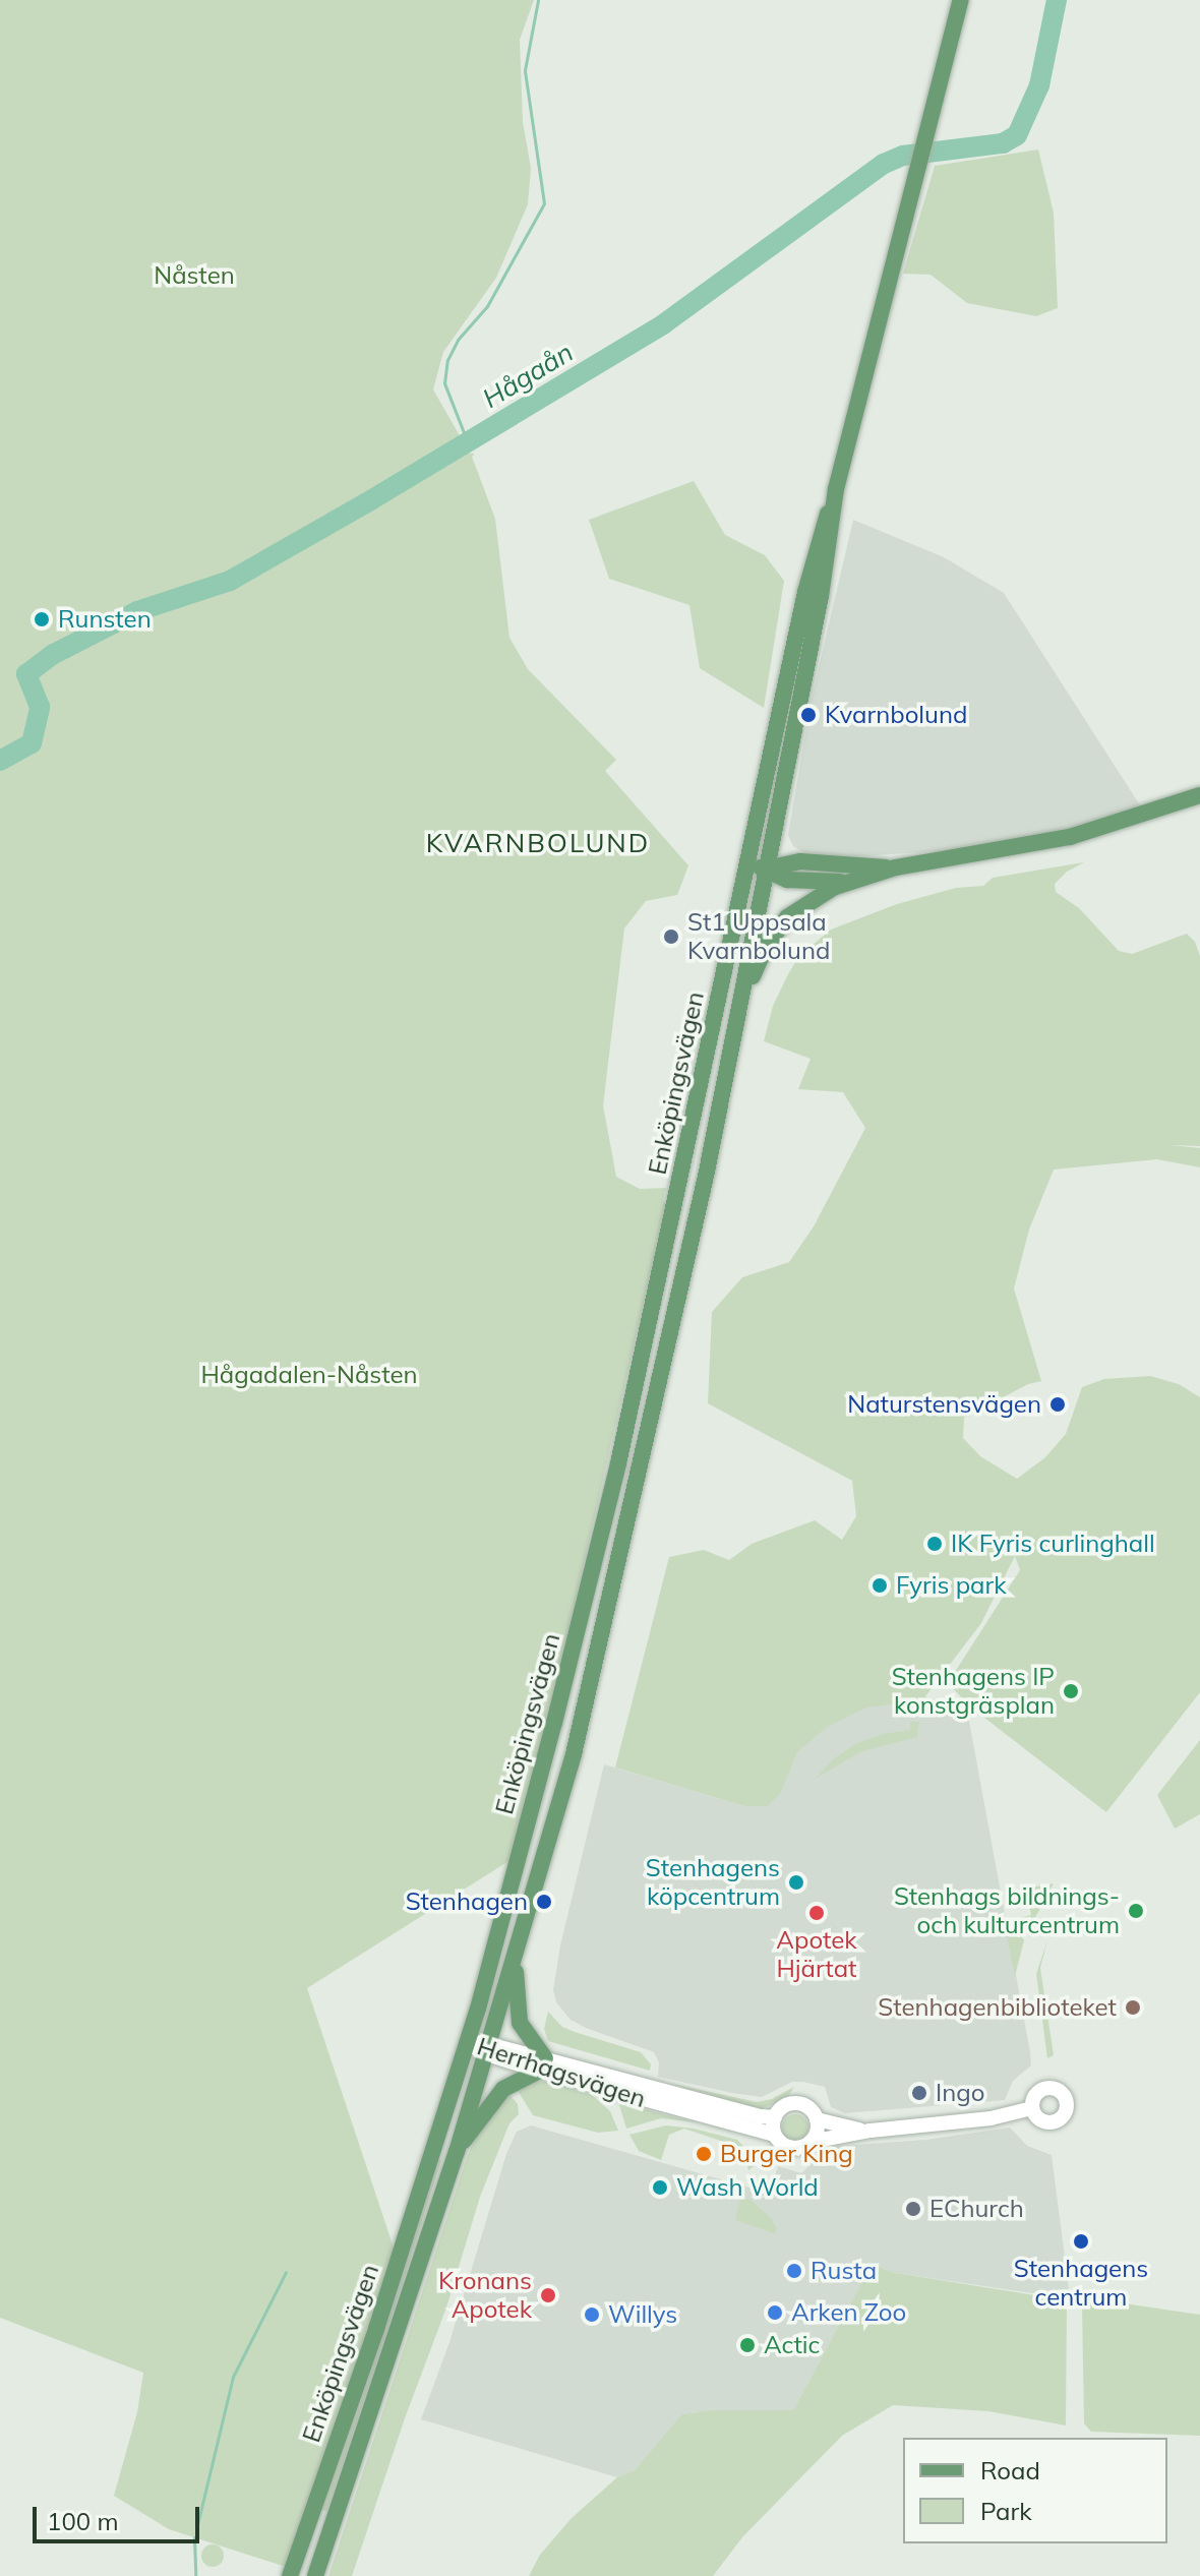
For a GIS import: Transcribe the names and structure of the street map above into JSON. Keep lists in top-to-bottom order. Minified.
{"streets":{"main road":["Enköpingsvägen"],"street":["Herrhagsvägen"]},"crossings":[["Enköpingsvägen","Herrhagsvägen"]],"districts":["KVARNBOLUND"],"water":["Hågaån"],"parks":["Nåsten","Hågadalen-Nåsten"],"places":["Runsten","Kvarnbolund","St1 Uppsala Kvarnbolund","Naturstensvägen","IK Fyris curlinghall","Fyris park","Stenhagens IP konstgräsplan","Stenhagens köpcentrum","Stenhagen","Stenhags bildnings- och kulturcentrum","Apotek Hjärtat","Stenhagenbiblioteket","Ingo","Burger King","Wash World","EChurch","Stenhagens centrum","Rusta","Kronans Apotek","Arken Zoo","Willys","Actic"],"legend":["Road","Park"],"scale_bar":"100 m"}
